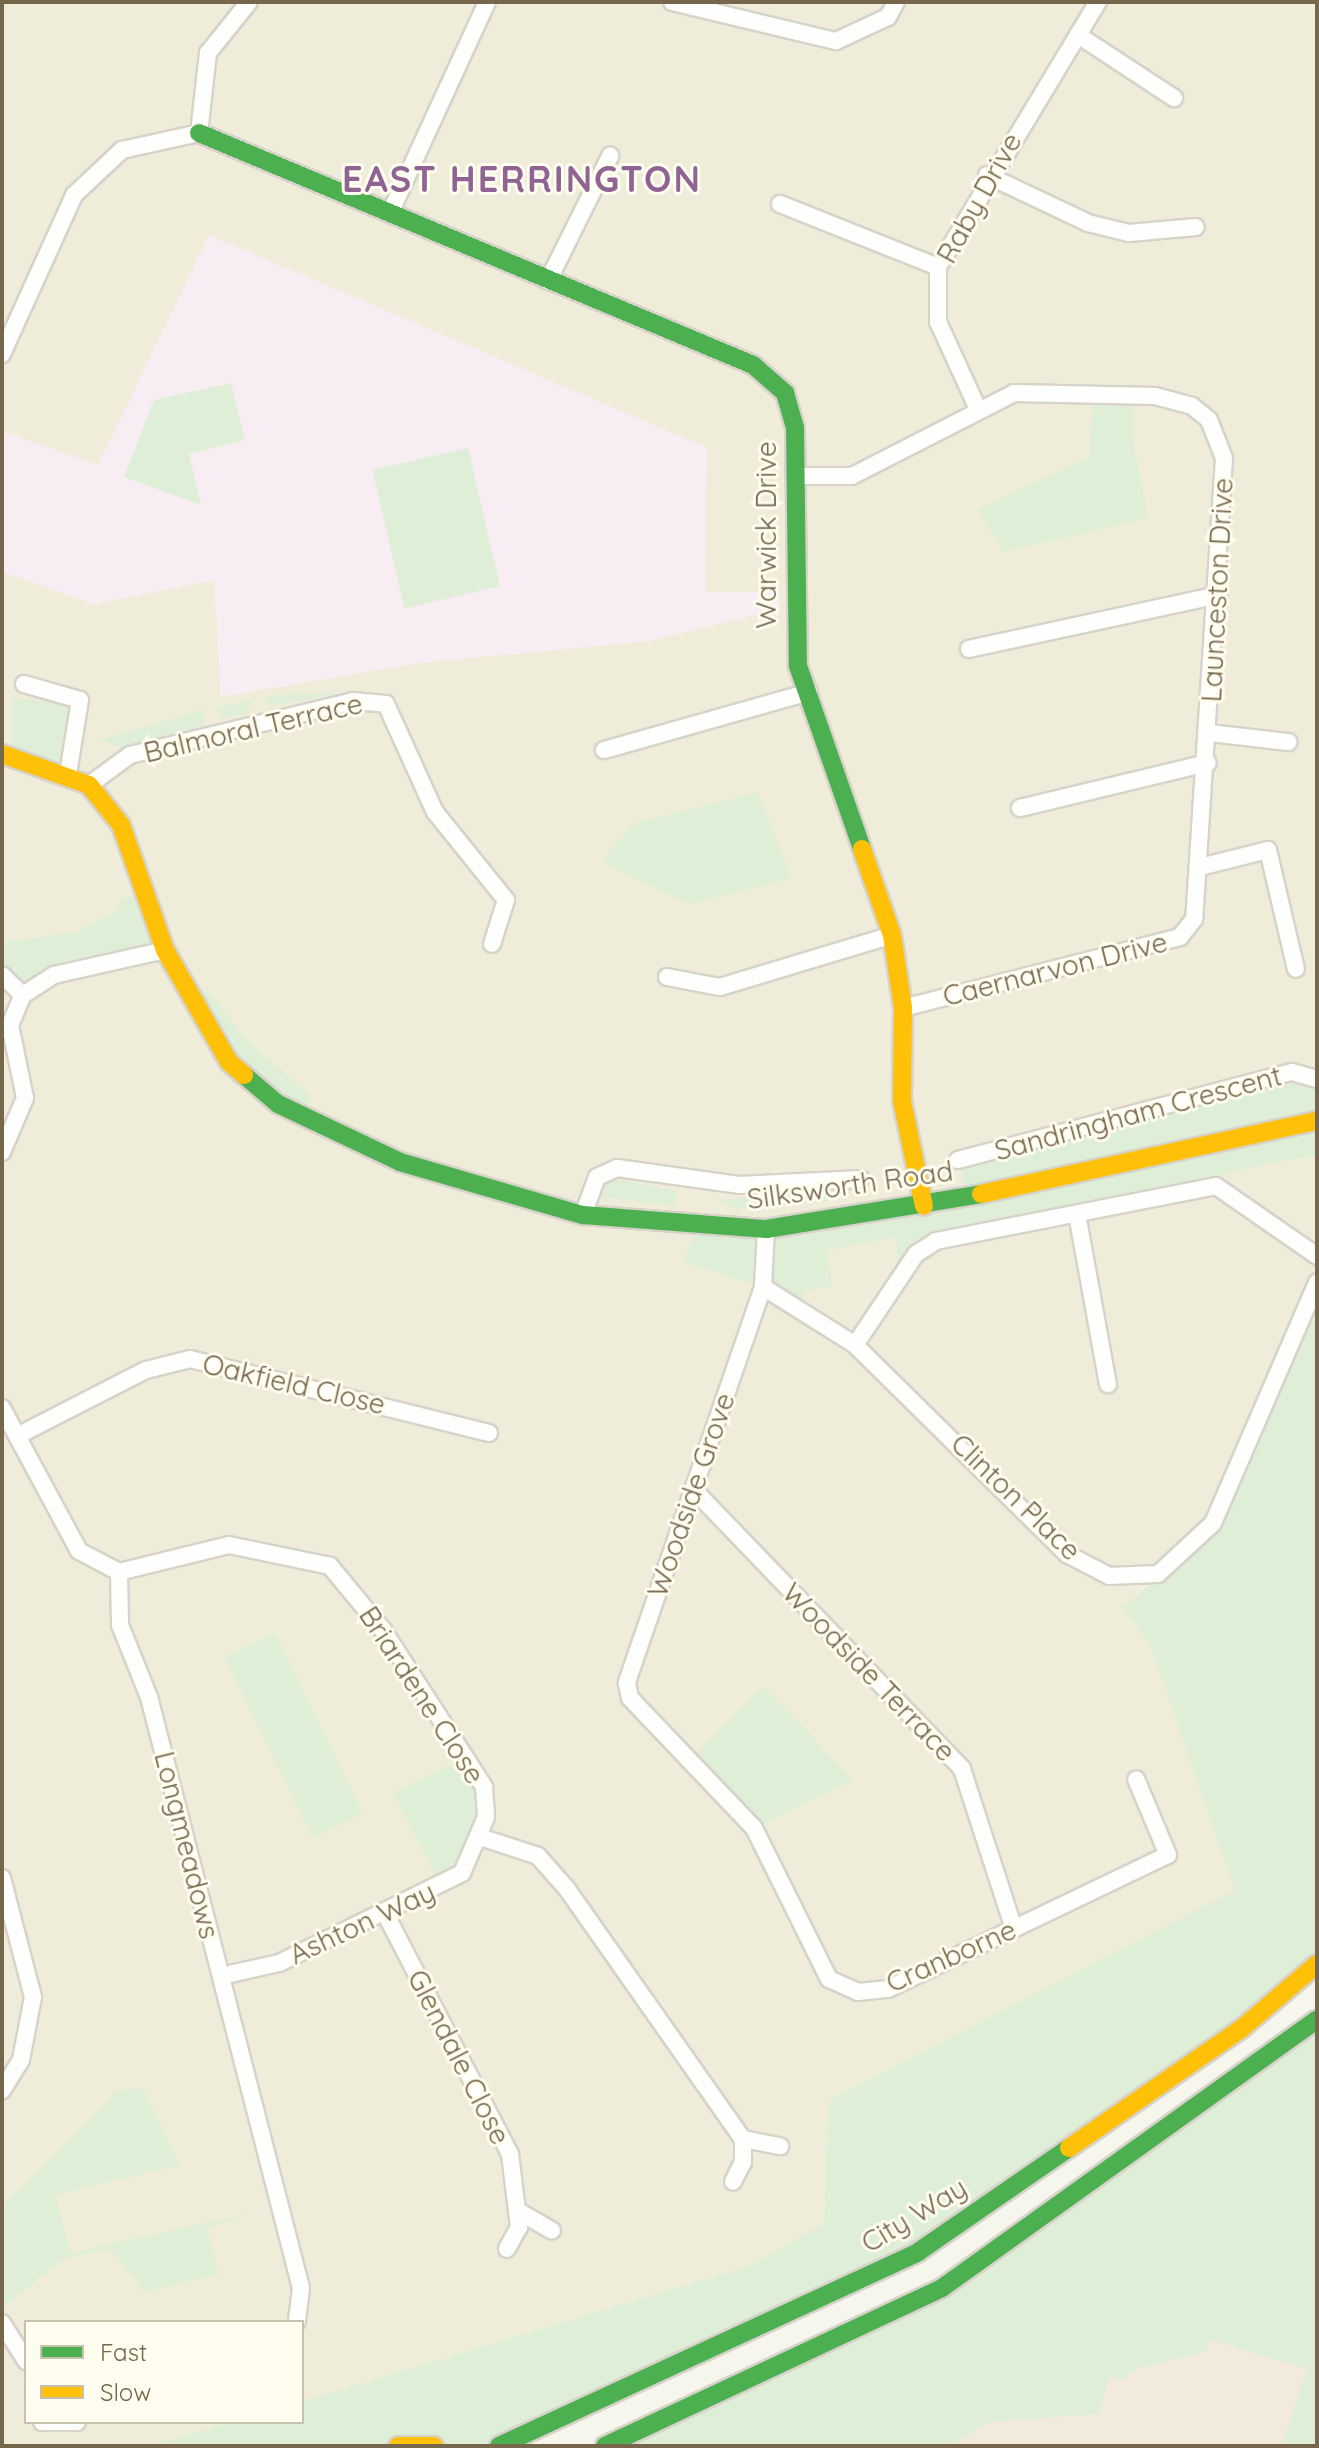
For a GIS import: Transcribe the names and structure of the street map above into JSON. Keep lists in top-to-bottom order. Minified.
{"streets":{"street":["Raby Drive","Warwick Drive","Launceston Drive","Balmoral Terrace","Caernarvon Drive","Sandringham Crescent","Silksworth Road","Oakfield Close","Woodside Grove","Clinton Place","Woodside Terrace","Briardene Close","Longmeadows","Ashton Way","Cranborne","Glendale Close","City Way"]},"crossings":[["Raby Drive","Launceston Drive"],["Warwick Drive","Launceston Drive"],["Warwick Drive","Caernarvon Drive"],["Warwick Drive","Silksworth Road"],["Launceston Drive","Caernarvon Drive"],["Balmoral Terrace","Silksworth Road"],["Silksworth Road","Woodside Grove"],["Woodside Grove","Clinton Place"],["Woodside Grove","Woodside Terrace"],["Woodside Grove","Cranborne"],["Woodside Terrace","Cranborne"],["Briardene Close","Longmeadows"],["Briardene Close","Ashton Way"],["Longmeadows","Ashton Way"],["Ashton Way","Glendale Close"]],"districts":["EAST HERRINGTON"],"legend":["Fast","Slow"]}
